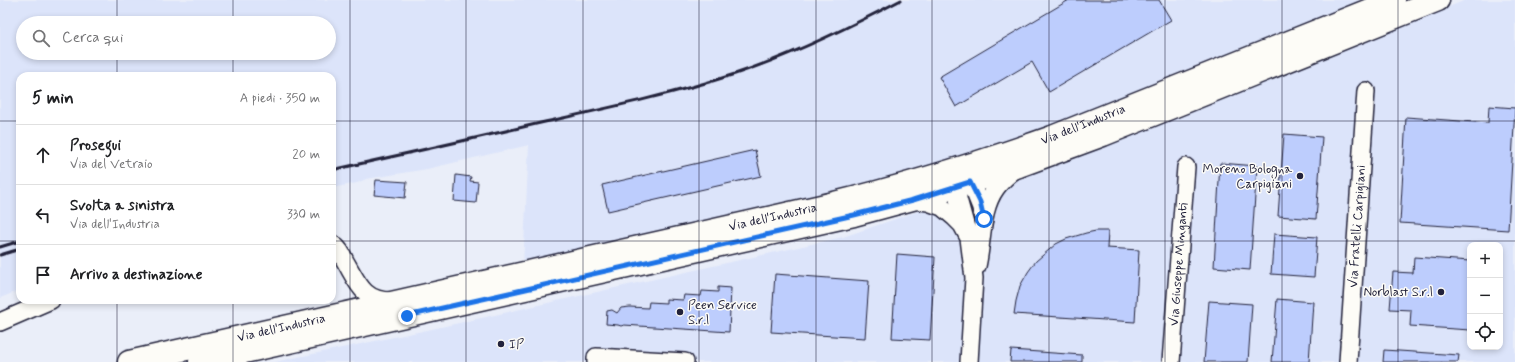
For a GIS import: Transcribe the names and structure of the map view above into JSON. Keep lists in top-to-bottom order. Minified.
{"streets":{"main road":["Via dell'Industria"],"street":["Via Fratelli Carpigiani","Via Giuseppe Minganti"]},"places":["Moreno Bologna Carpigiani","Norblast S.r.l","Peen Service S.r.l","IP"],"page":{"search":"Cerca qui","heading":["5 min","A piedi · 350 m"],"list":[["Prosegui","Via del Vetraio","20 m"],["Svolta a sinistra","Via dell'Industria","330 m"],"Arrivo a destinazione"],"map_buttons":["+","−"]}}
